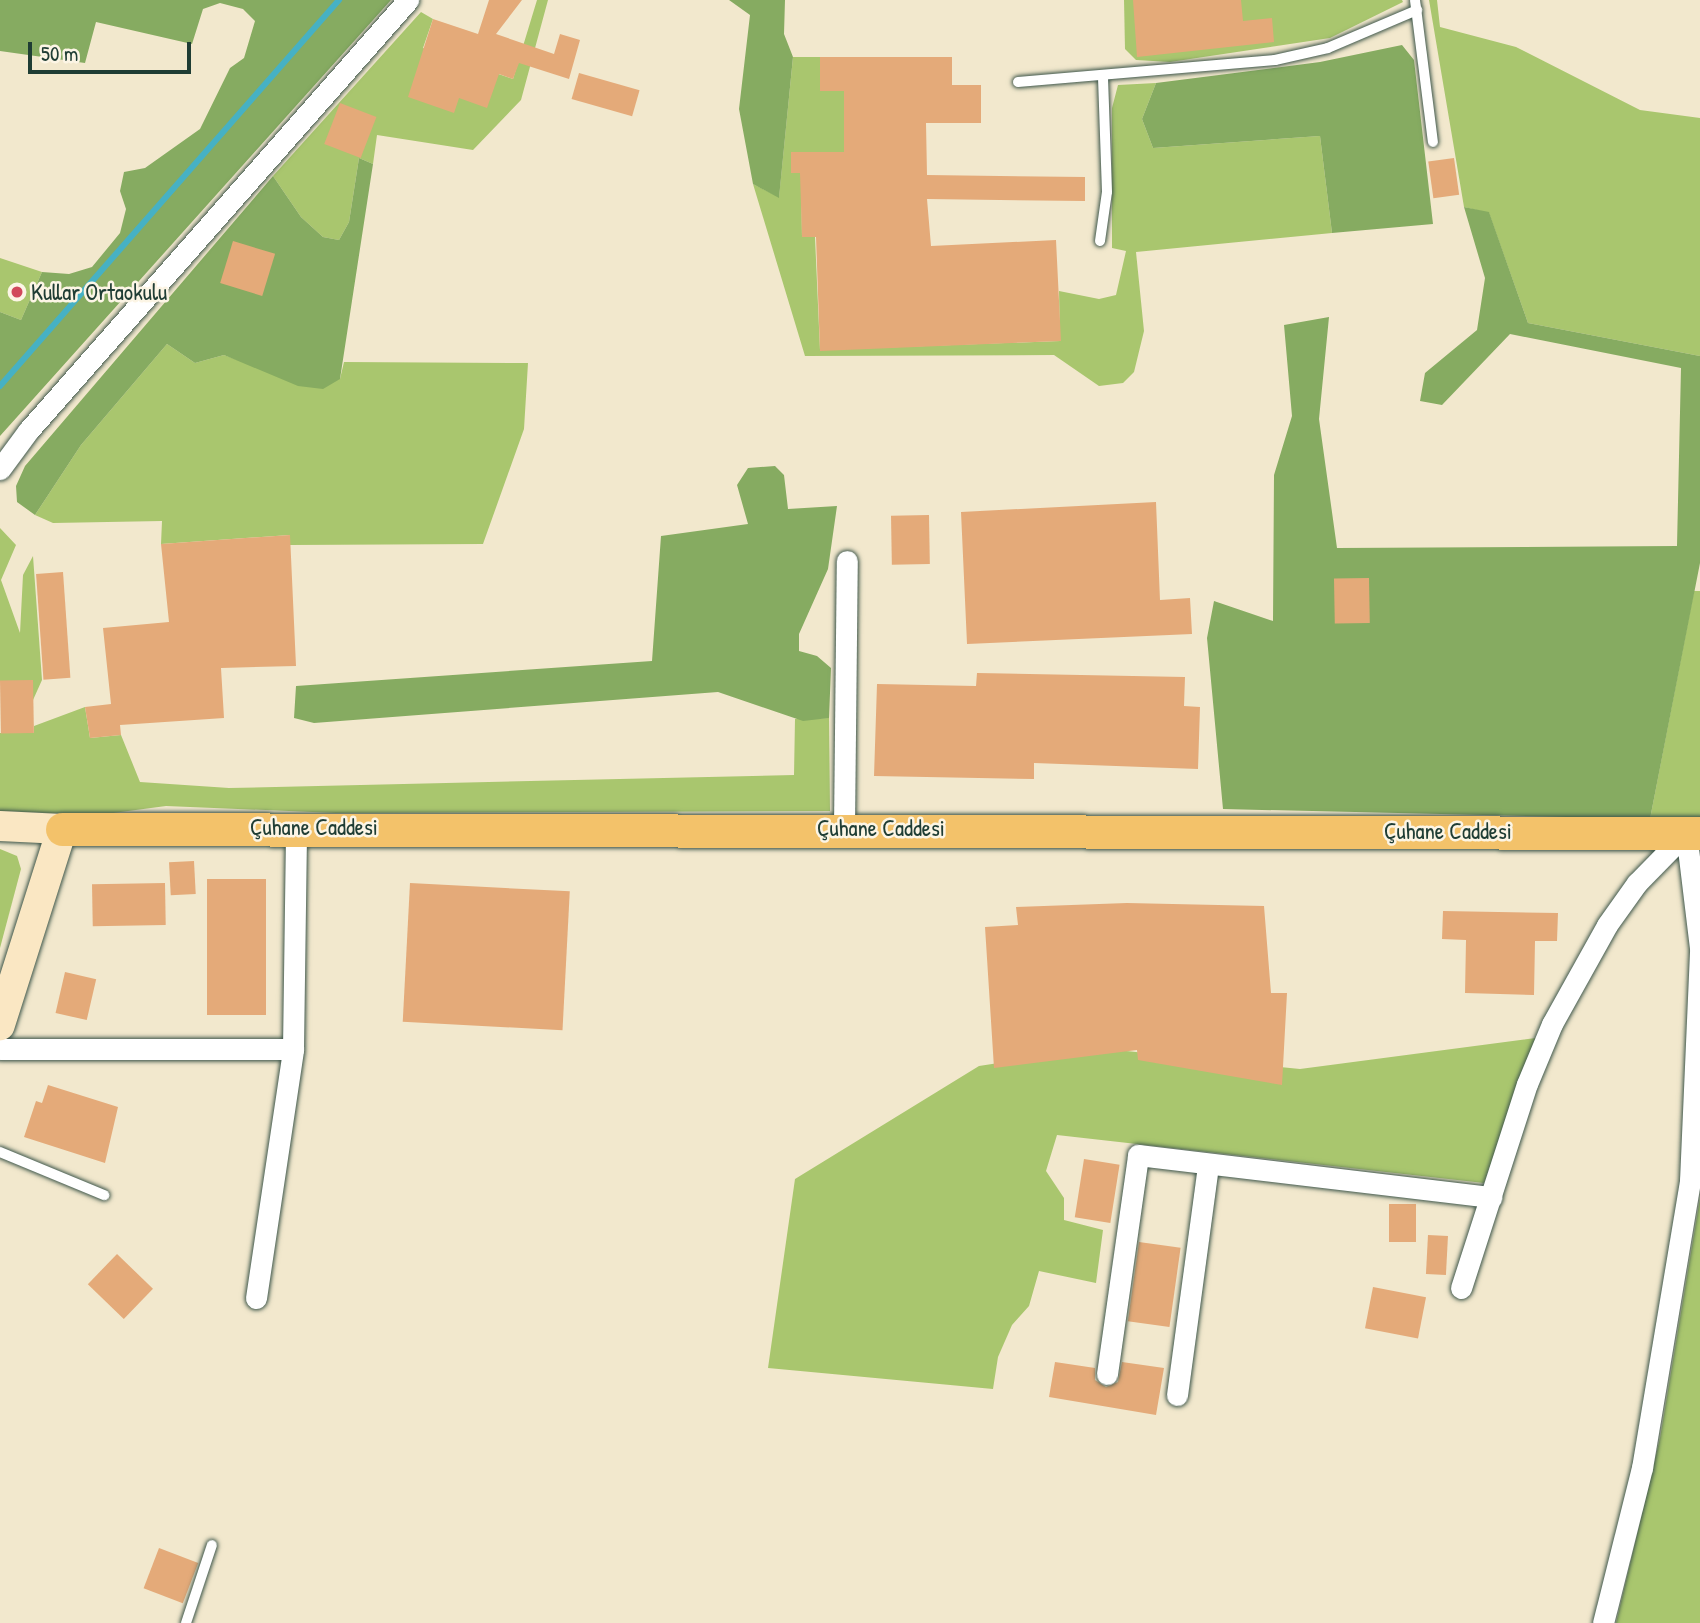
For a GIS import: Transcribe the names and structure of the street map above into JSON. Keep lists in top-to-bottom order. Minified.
{"streets":{"main road":["Çuhane Caddesi"]},"places":["Kullar Ortaokulu"],"scale_bar":"50 m"}
